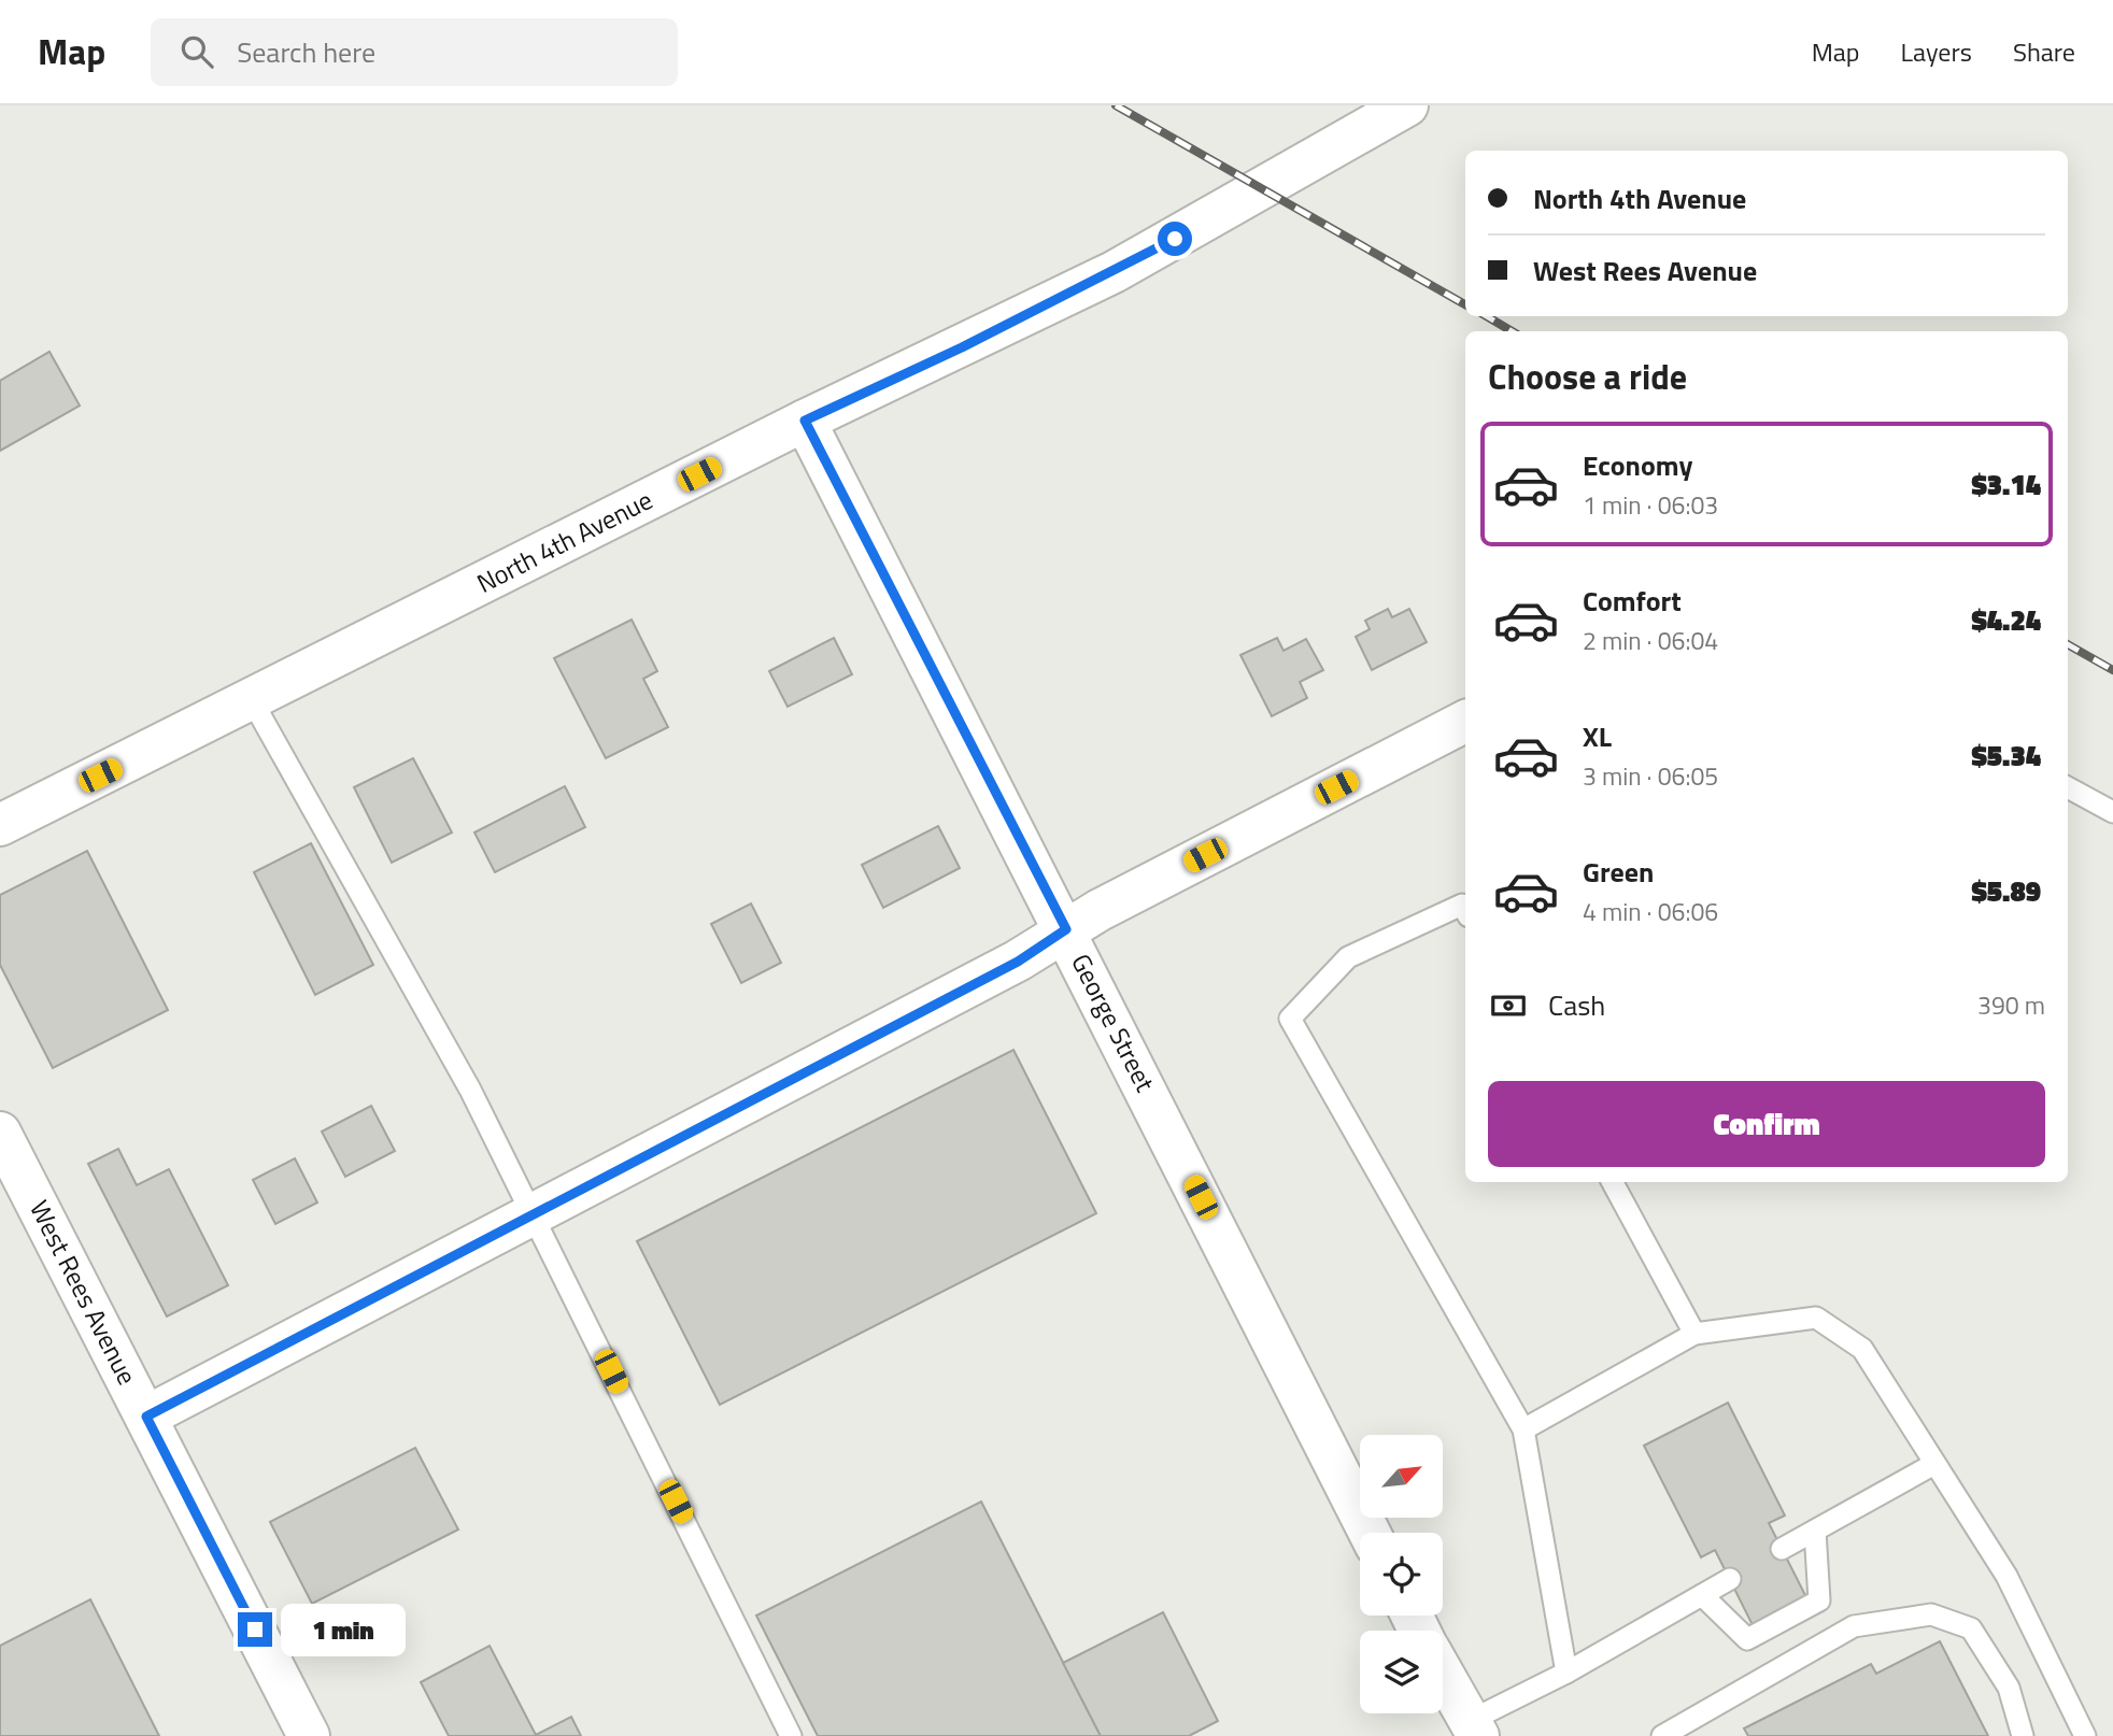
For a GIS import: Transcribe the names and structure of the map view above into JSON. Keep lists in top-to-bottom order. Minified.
{"streets":{"street":["North 4th Avenue","George Street","West Rees Avenue"]},"crossings":[["North 4th Avenue","George Street"]],"north":"top right","page":{"header":"Map","search":"Search here","nav":["Map","Layers","Share"],"banner":["North 4th Avenue","West Rees Avenue"],"heading":"Choose a ride","list":[{"name":"Economy","note":"1 min · 06:03","value":"$3.14"},{"name":"Comfort","note":"2 min · 06:04","value":"$4.24"},{"name":"XL","note":"3 min · 06:05","value":"$5.34"},{"name":"Green","note":"4 min · 06:06","value":"$5.89"}],"pay":["Cash","390 m"],"buttons":"Confirm","bubble":"1 min"}}
